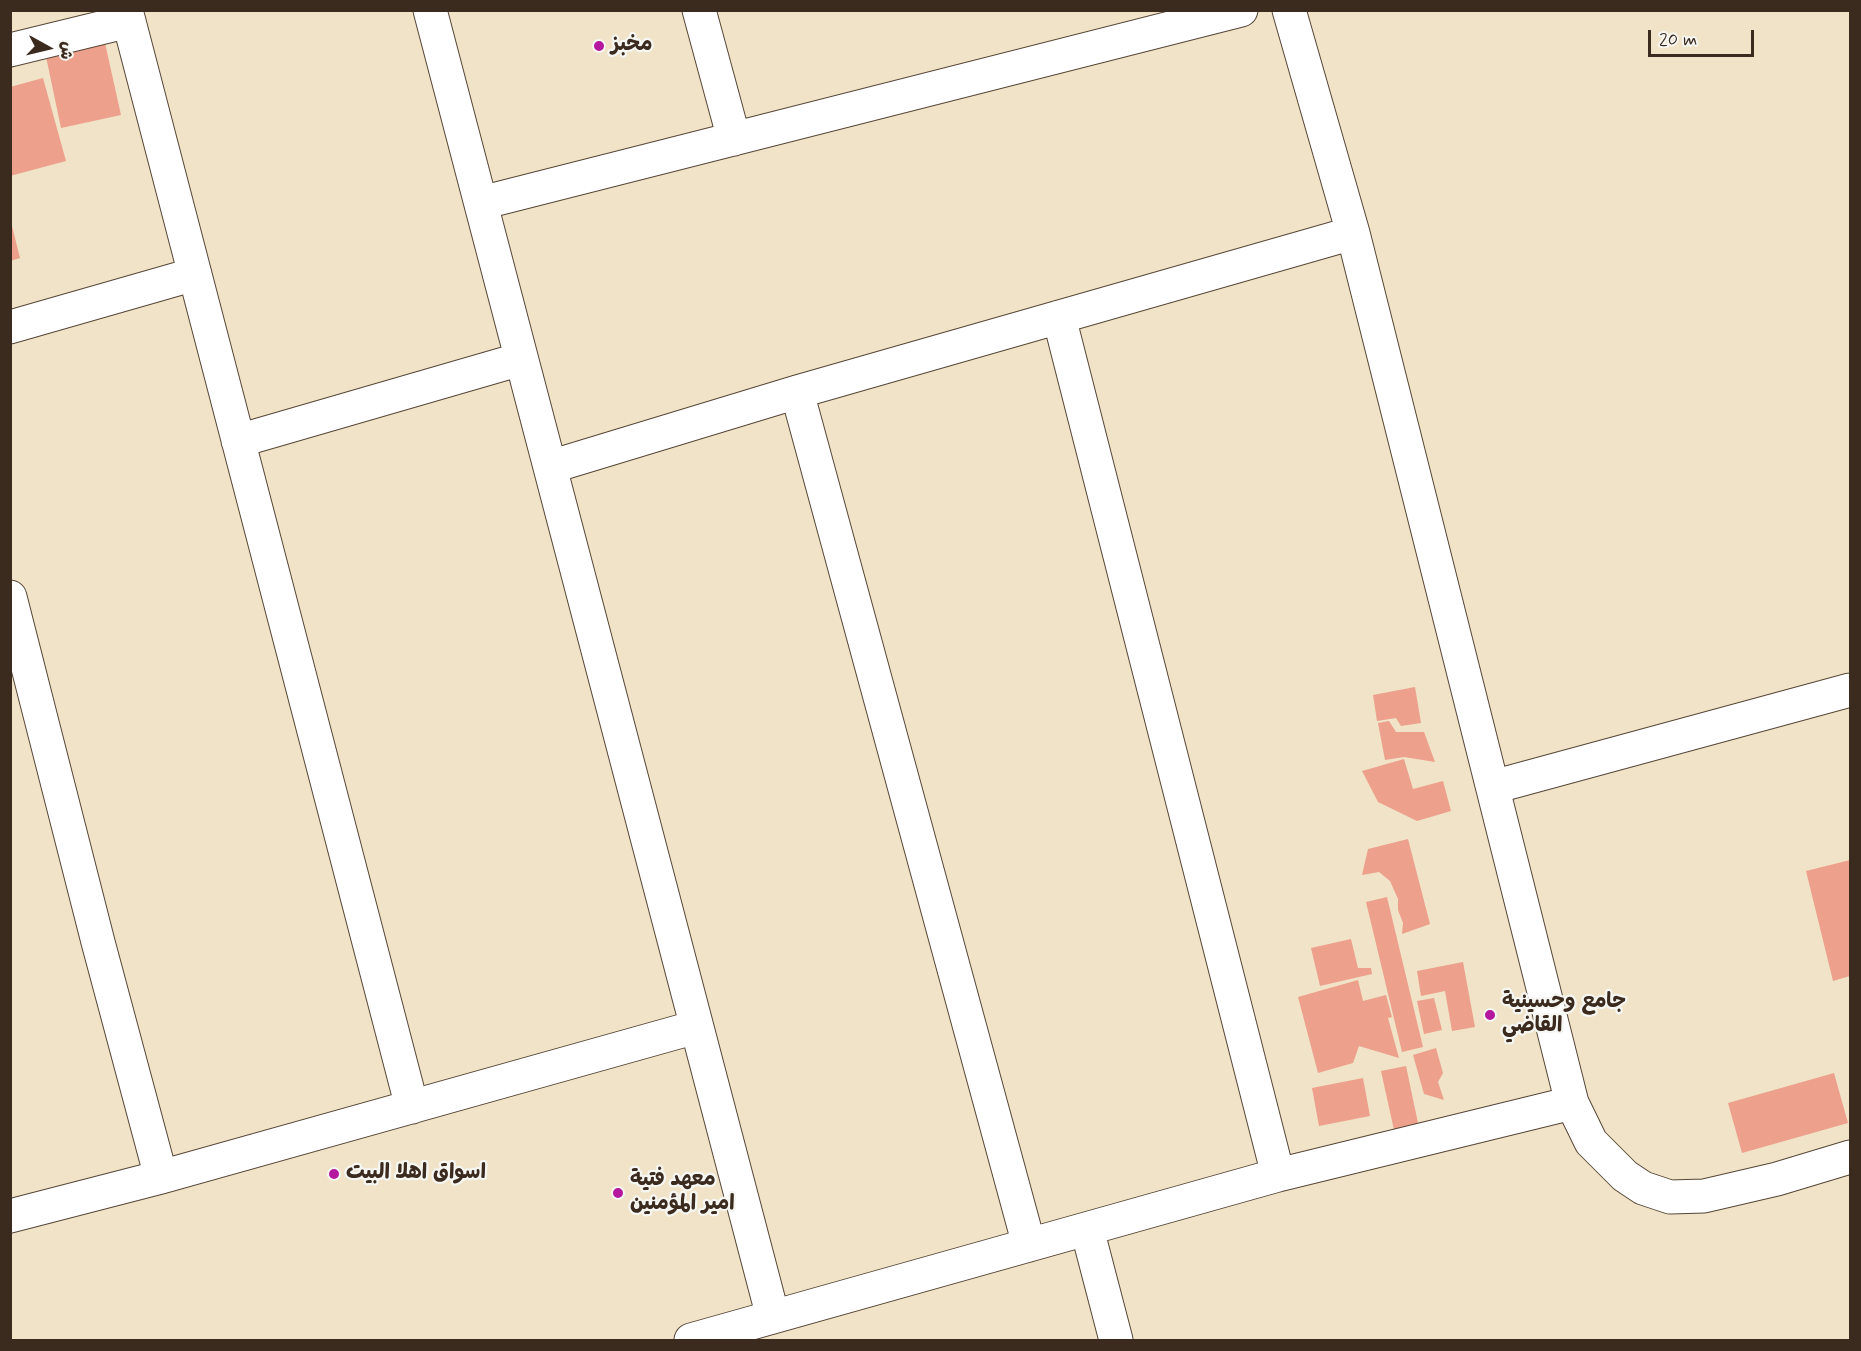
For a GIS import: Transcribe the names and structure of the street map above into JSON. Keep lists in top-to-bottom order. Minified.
{"places":["مخبز","جامع وحسينية القاضي","اسواق اهلا البيت","معهد فتية امير المؤمنين"],"scale_bar":"20 m","north":"right"}
